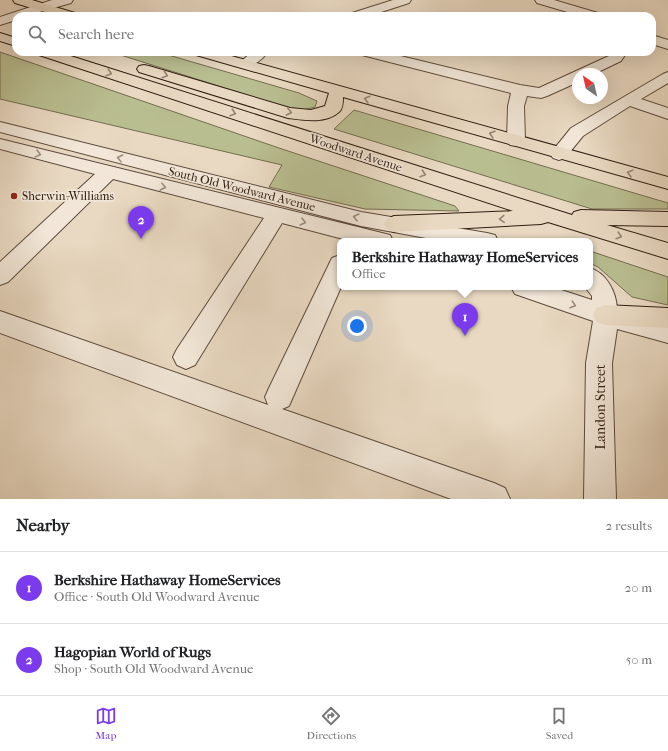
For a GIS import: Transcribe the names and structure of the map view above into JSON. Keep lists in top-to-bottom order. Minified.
{"streets":{"main road":["Woodward Avenue"],"street":["South Old Woodward Avenue","Landon Street"]},"places":["Sherwin-Williams"],"north":"top left","page":{"search":"Search here","pins":["2","1"],"popup":["Berkshire Hathaway HomeServices","Office"],"heading":["Nearby","2 results"],"list":[{"mark":"1","name":"Berkshire Hathaway HomeServices","note":"Office · South Old Woodward Avenue","value":"20 m"},{"mark":"2","name":"Hagopian World of Rugs","note":"Shop · South Old Woodward Avenue","value":"50 m"}],"nav":["Map","Directions","Saved"]}}
